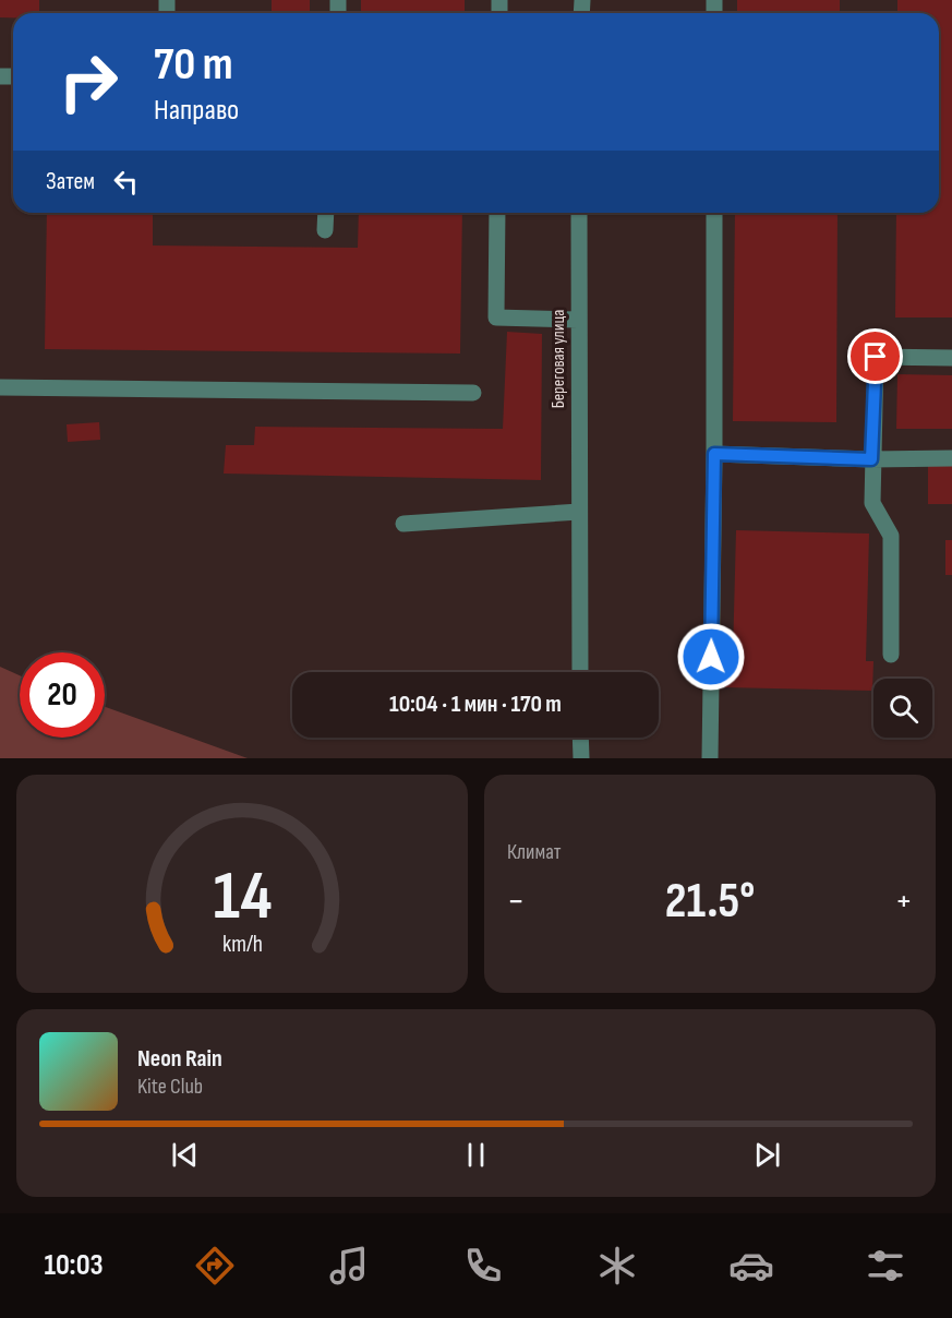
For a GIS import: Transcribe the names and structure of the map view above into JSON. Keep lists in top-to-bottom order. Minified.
{"streets":{"street":["Береговая улица"]},"page":{"turn":["70 m","Направо"],"then":"Затем","limit":"20","trip":"10:04 · 1 мин · 170 m","tile":"Климат","heat":["−","21.5°","+"],"song":["Neon Rain","Kite Club"],"tabs":"10:03","gauge":["14","km/h"]}}
